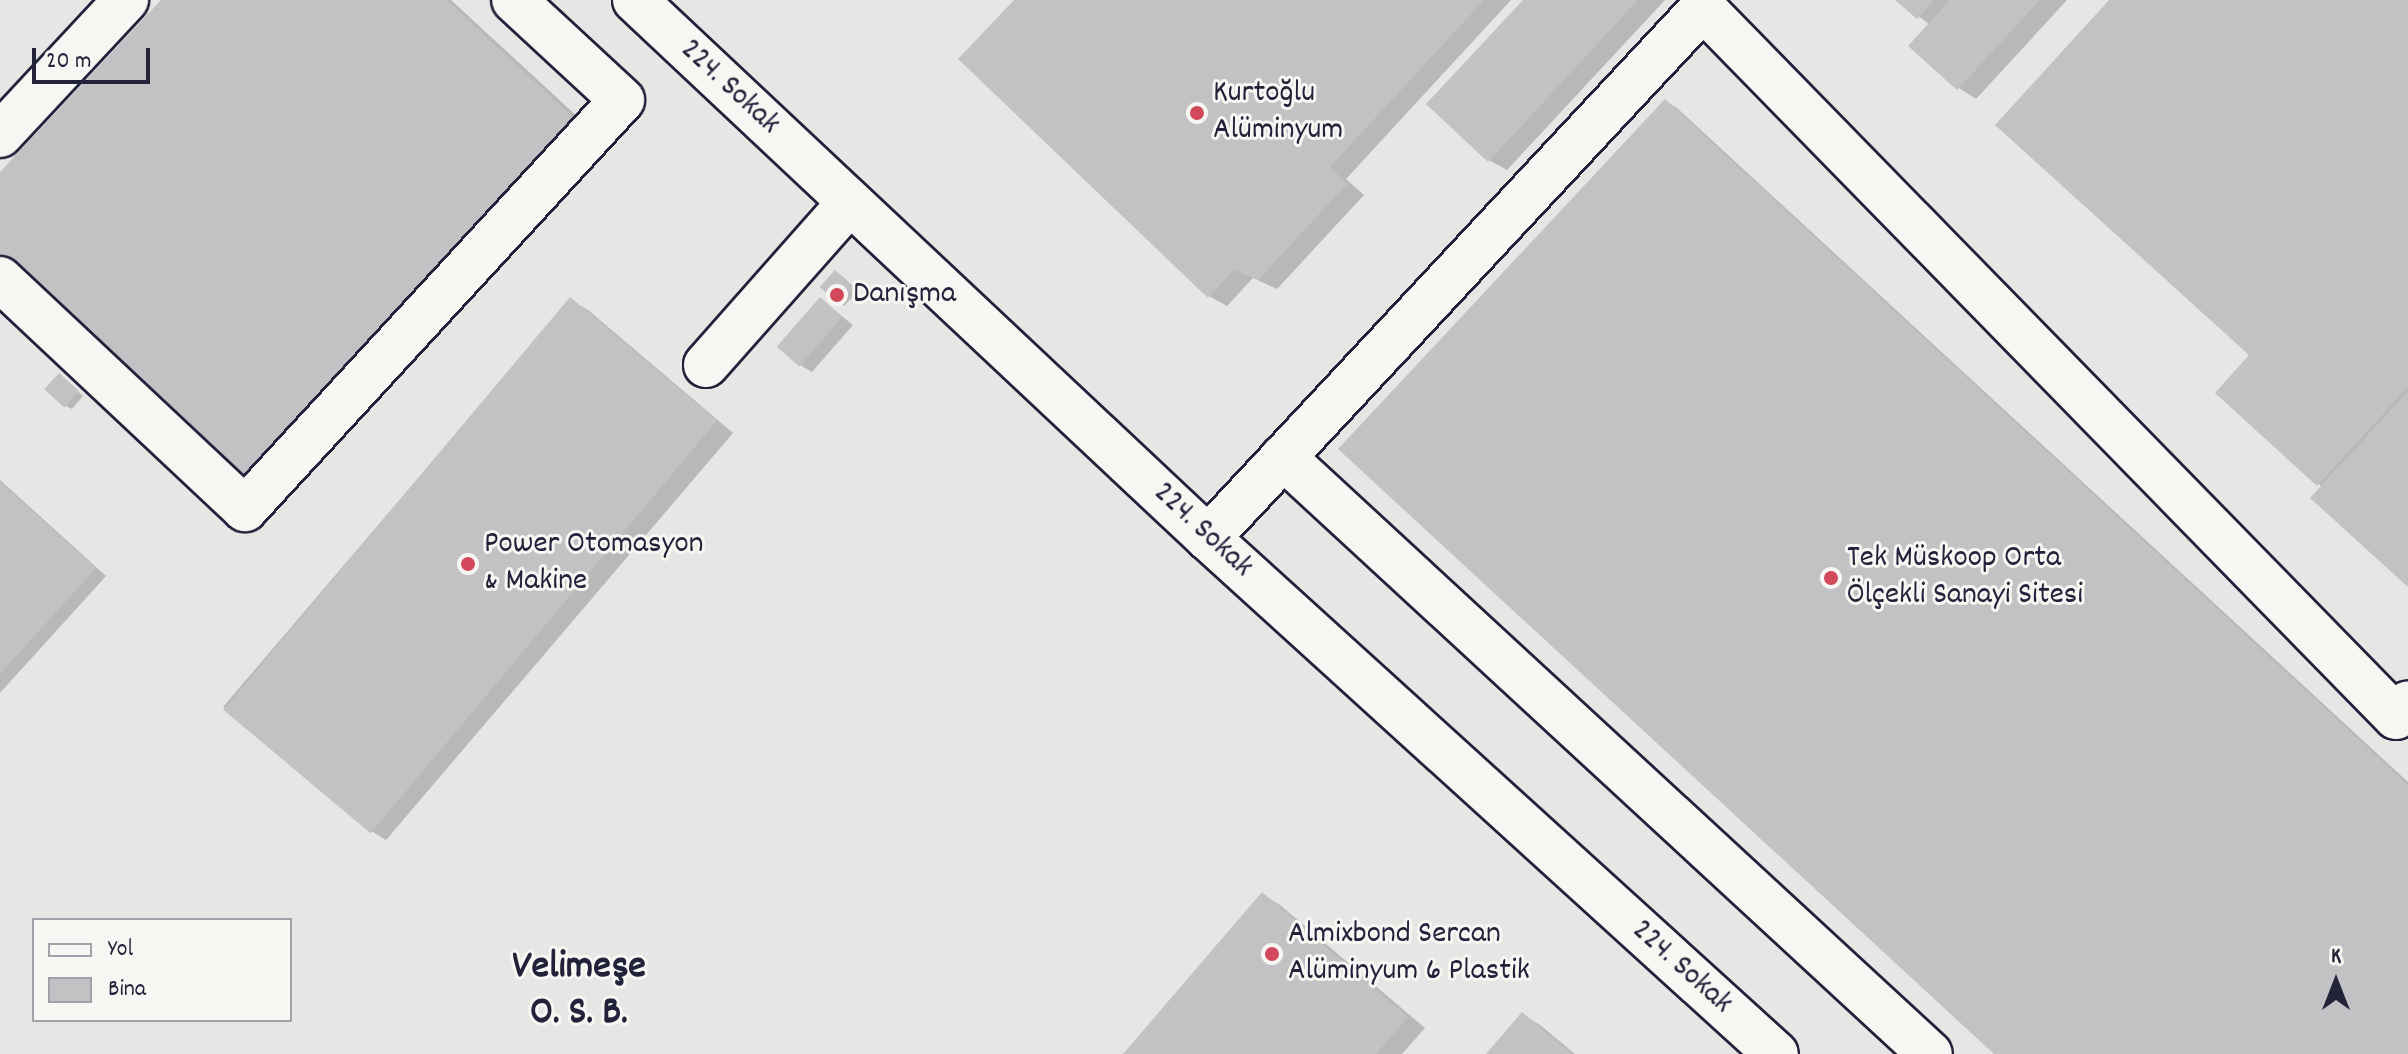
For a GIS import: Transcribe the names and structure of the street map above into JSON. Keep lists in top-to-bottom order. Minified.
{"streets":{"street":["224. Sokak"]},"districts":["Velimeşe O. S. B."],"places":["Kurtoğlu Alüminyum","Danışma","Power Otomasyon & Makine","Tek Müskoop Orta Ölçekli Sanayi Sitesi","Almixbond Sercan Alüminyum 6 Plastik"],"legend":["Yol","Bina"],"scale_bar":"20 m","north":"top"}
